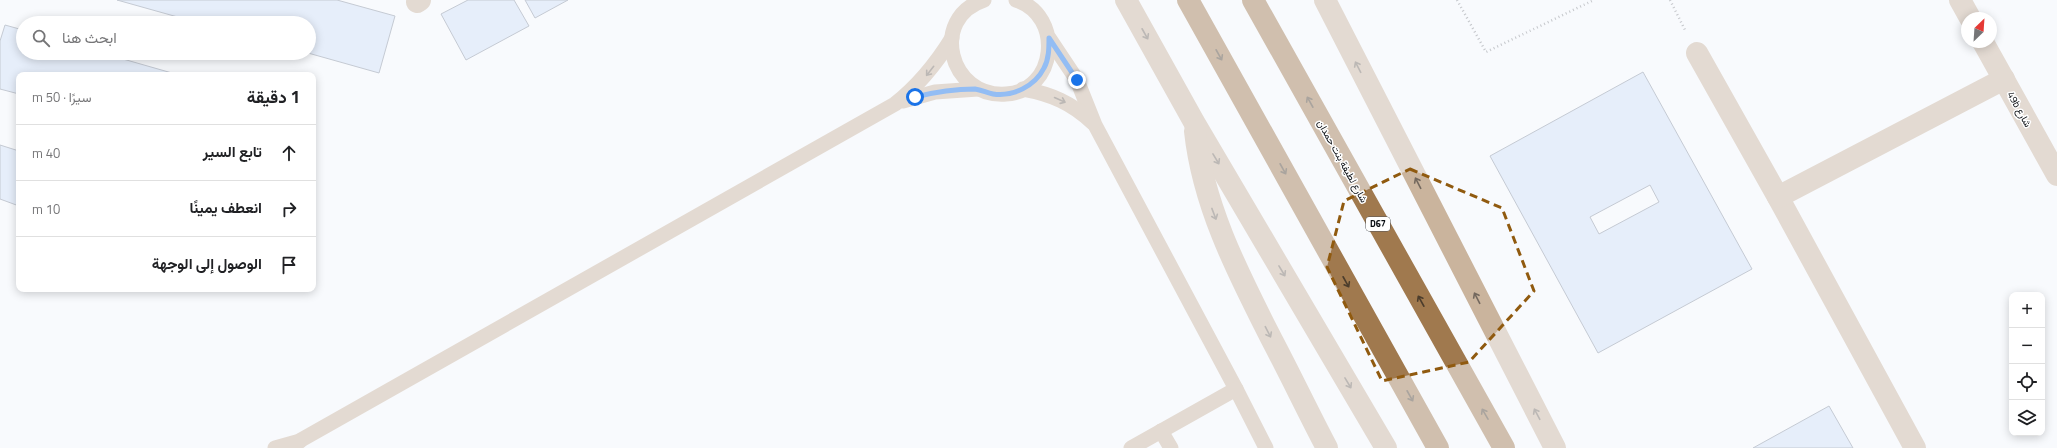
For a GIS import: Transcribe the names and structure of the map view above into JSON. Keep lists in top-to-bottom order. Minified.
{"streets":{"main road":["شارع لطيفة بنت حمدان","D67"],"street":["49b شارع"]},"north":"top right","page":{"search":"ابحث هنا","heading":["1 دقيقة","سيرًا · 50 m"],"list":[["تابع السير","40 m"],["انعطف يمينًا","10 m"],"الوصول إلى الوجهة"],"map_buttons":["+","−"]}}
